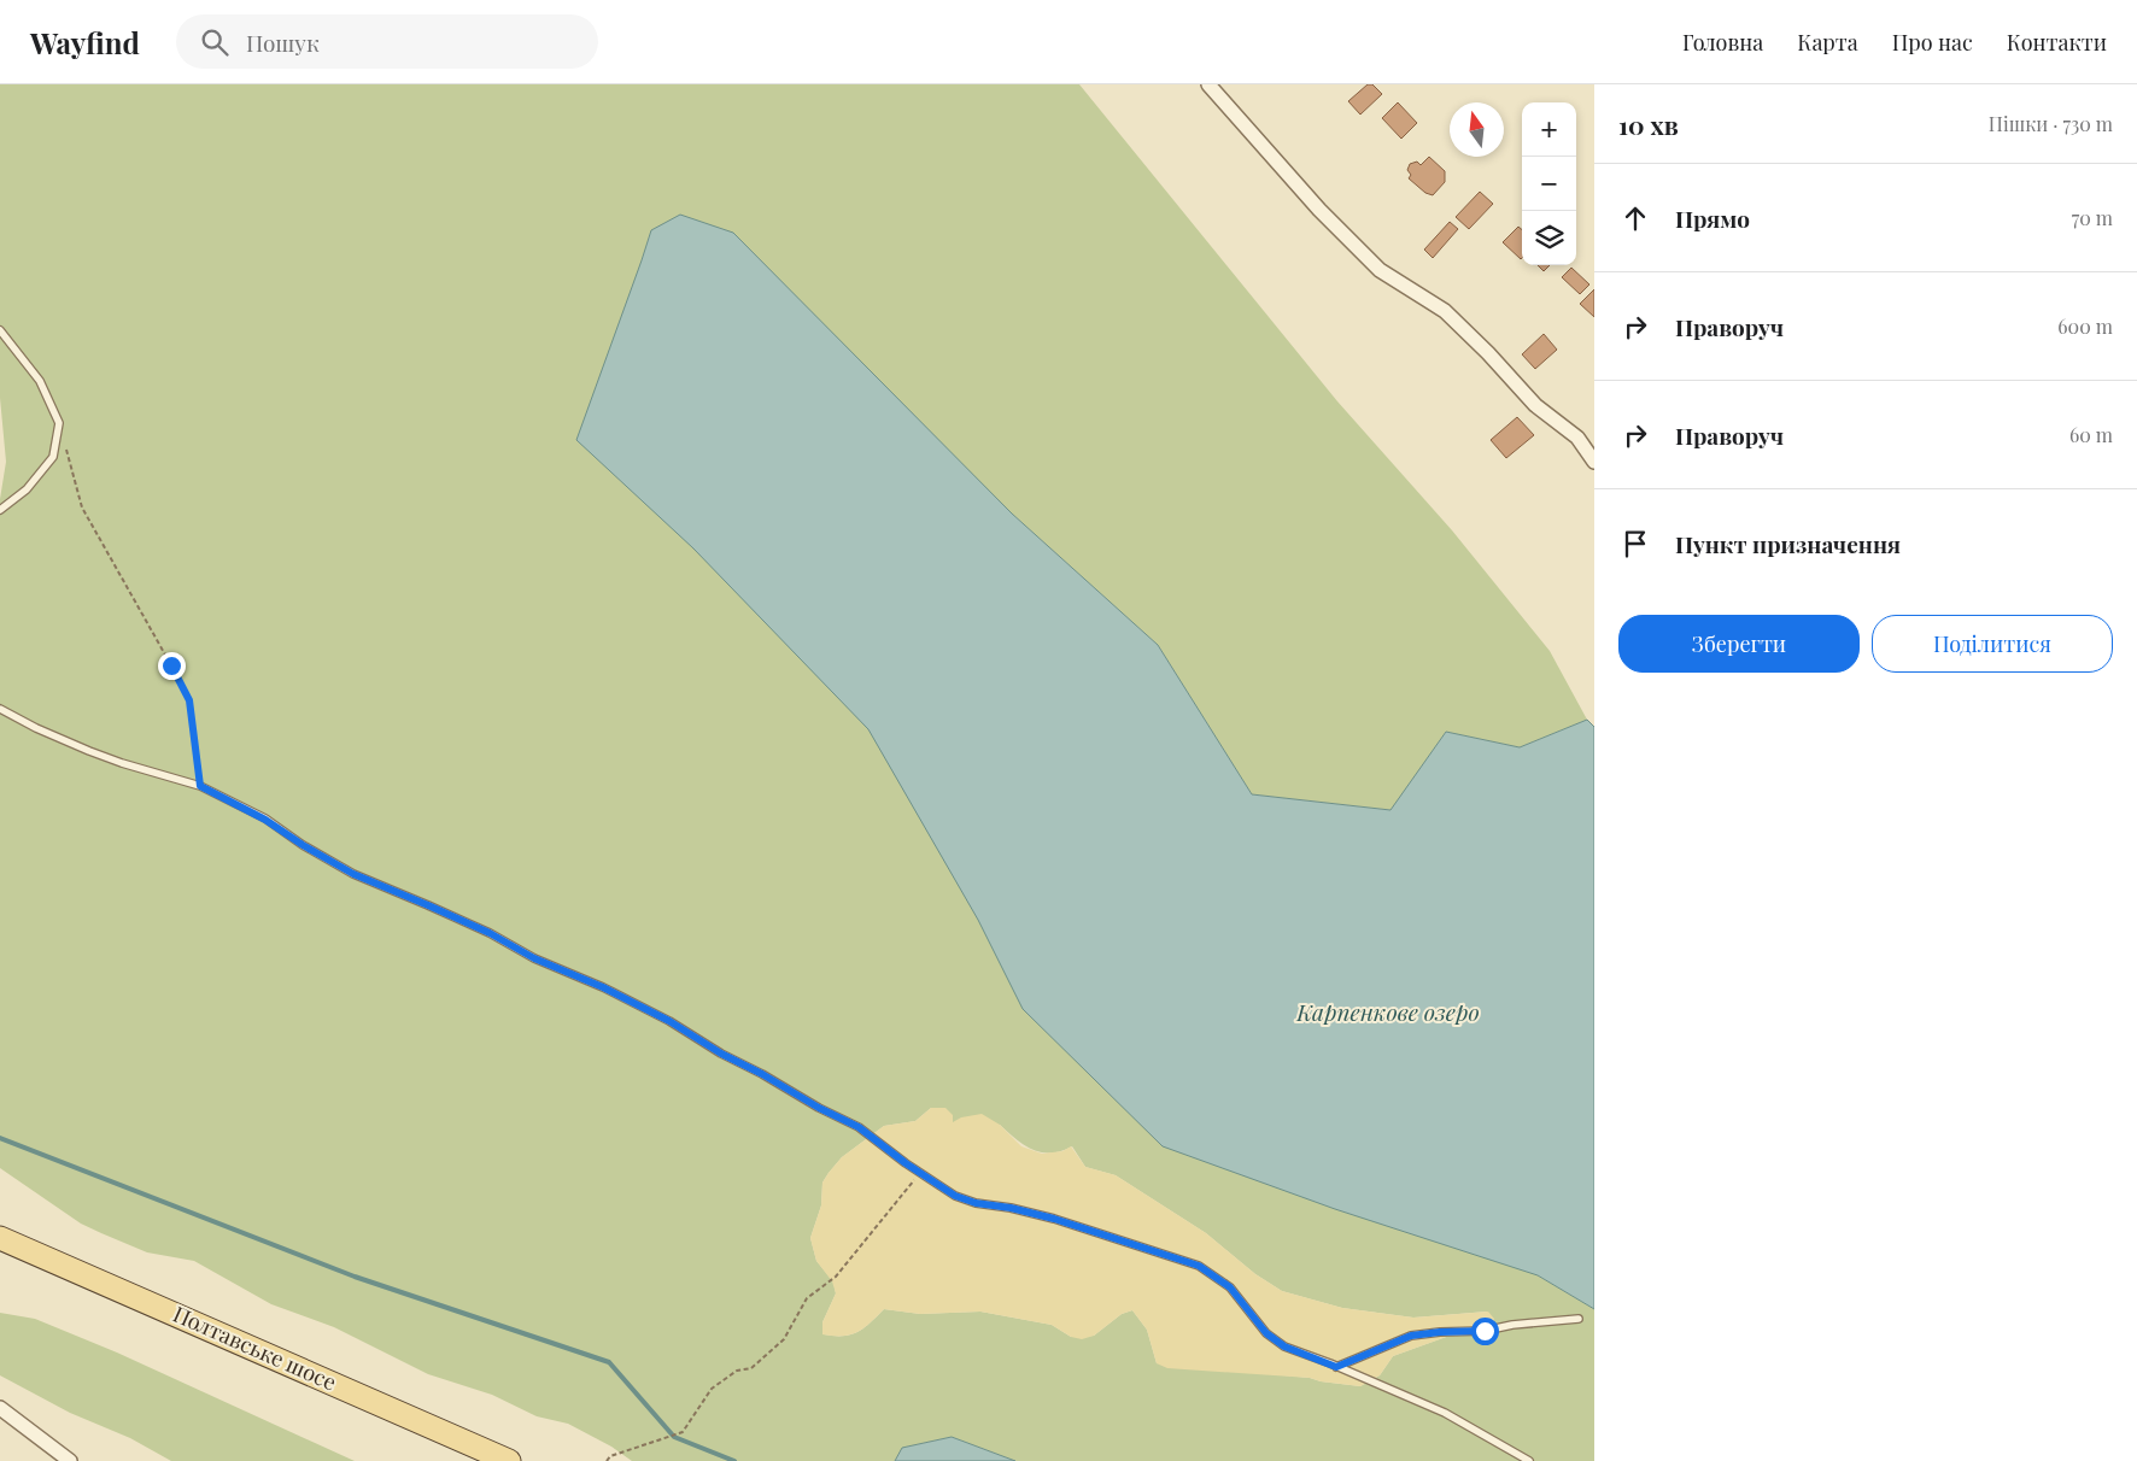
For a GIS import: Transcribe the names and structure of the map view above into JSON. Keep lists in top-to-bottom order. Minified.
{"streets":{"main road":["Полтавське шосе"]},"water":["Карпенкове озеро"],"north":"top","page":{"header":"Wayfind","search":"Пошук","nav":["Головна","Карта","Про нас","Контакти"],"heading":["10 хв","Пішки · 730 m"],"map_buttons":["+","−"],"list":[["Прямо","70 m"],["Праворуч","600 m"],["Праворуч","60 m"],"Пункт призначення"],"buttons":["Зберегти","Поділитися"]}}
